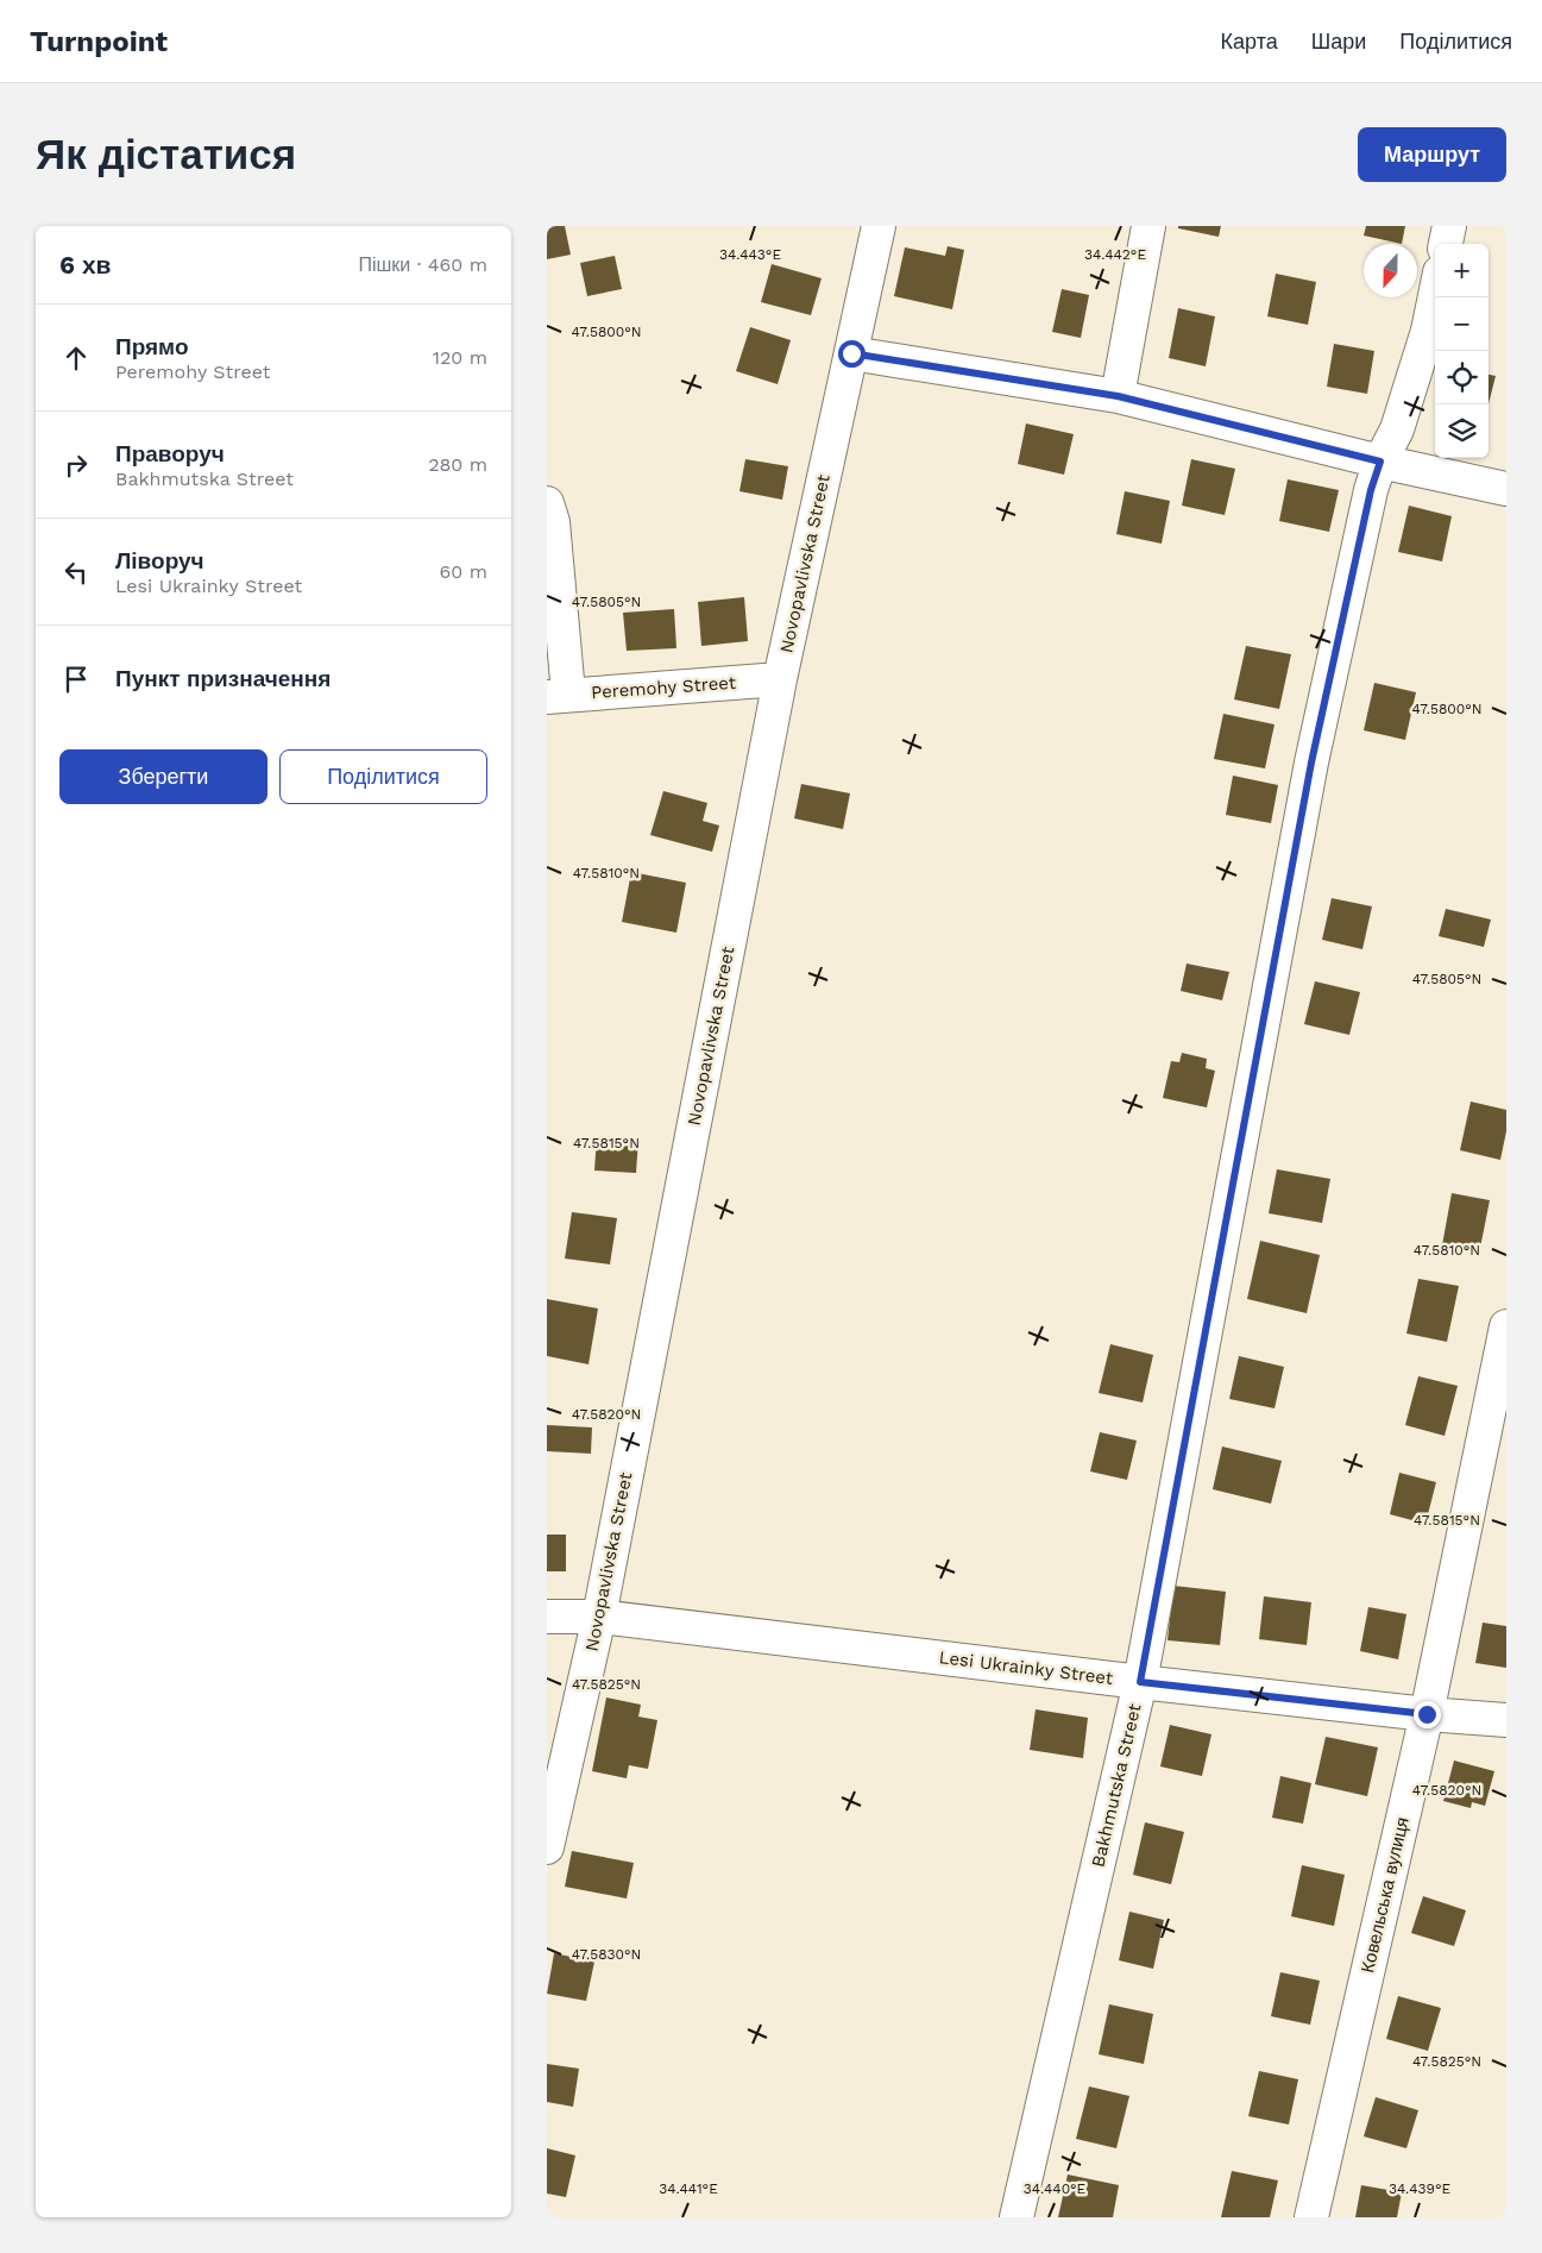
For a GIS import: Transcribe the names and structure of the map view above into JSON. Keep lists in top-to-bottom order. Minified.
{"streets":{"street":["Novopavlivska Street","Peremohy Street","Lesi Ukrainky Street","Bakhmutska Street","Ковельська вулиця"]},"crossings":[["Novopavlivska Street","Peremohy Street"],["Novopavlivska Street","Lesi Ukrainky Street"],["Lesi Ukrainky Street","Bakhmutska Street"],["Lesi Ukrainky Street","Ковельська вулиця"]],"north":"bottom","page":{"header":"Turnpoint","nav":["Карта","Шари","Поділитися"],"buttons":["Маршрут",["Зберегти","Поділитися"]],"title":"Як дістатися","heading":["6 хв","Пішки · 460 m"],"map_buttons":["+","−"],"list":[["Прямо","Peremohy Street","120 m"],["Праворуч","Bakhmutska Street","280 m"],["Ліворуч","Lesi Ukrainky Street","60 m"],"Пункт призначення"]},"coordinates":["34.443°E","34.442°E","47.5800°N","47.5805°N","47.5810°N","47.5815°N","47.5820°N","47.5825°N","47.5830°N","34.441°E","34.440°E","34.439°E"]}
